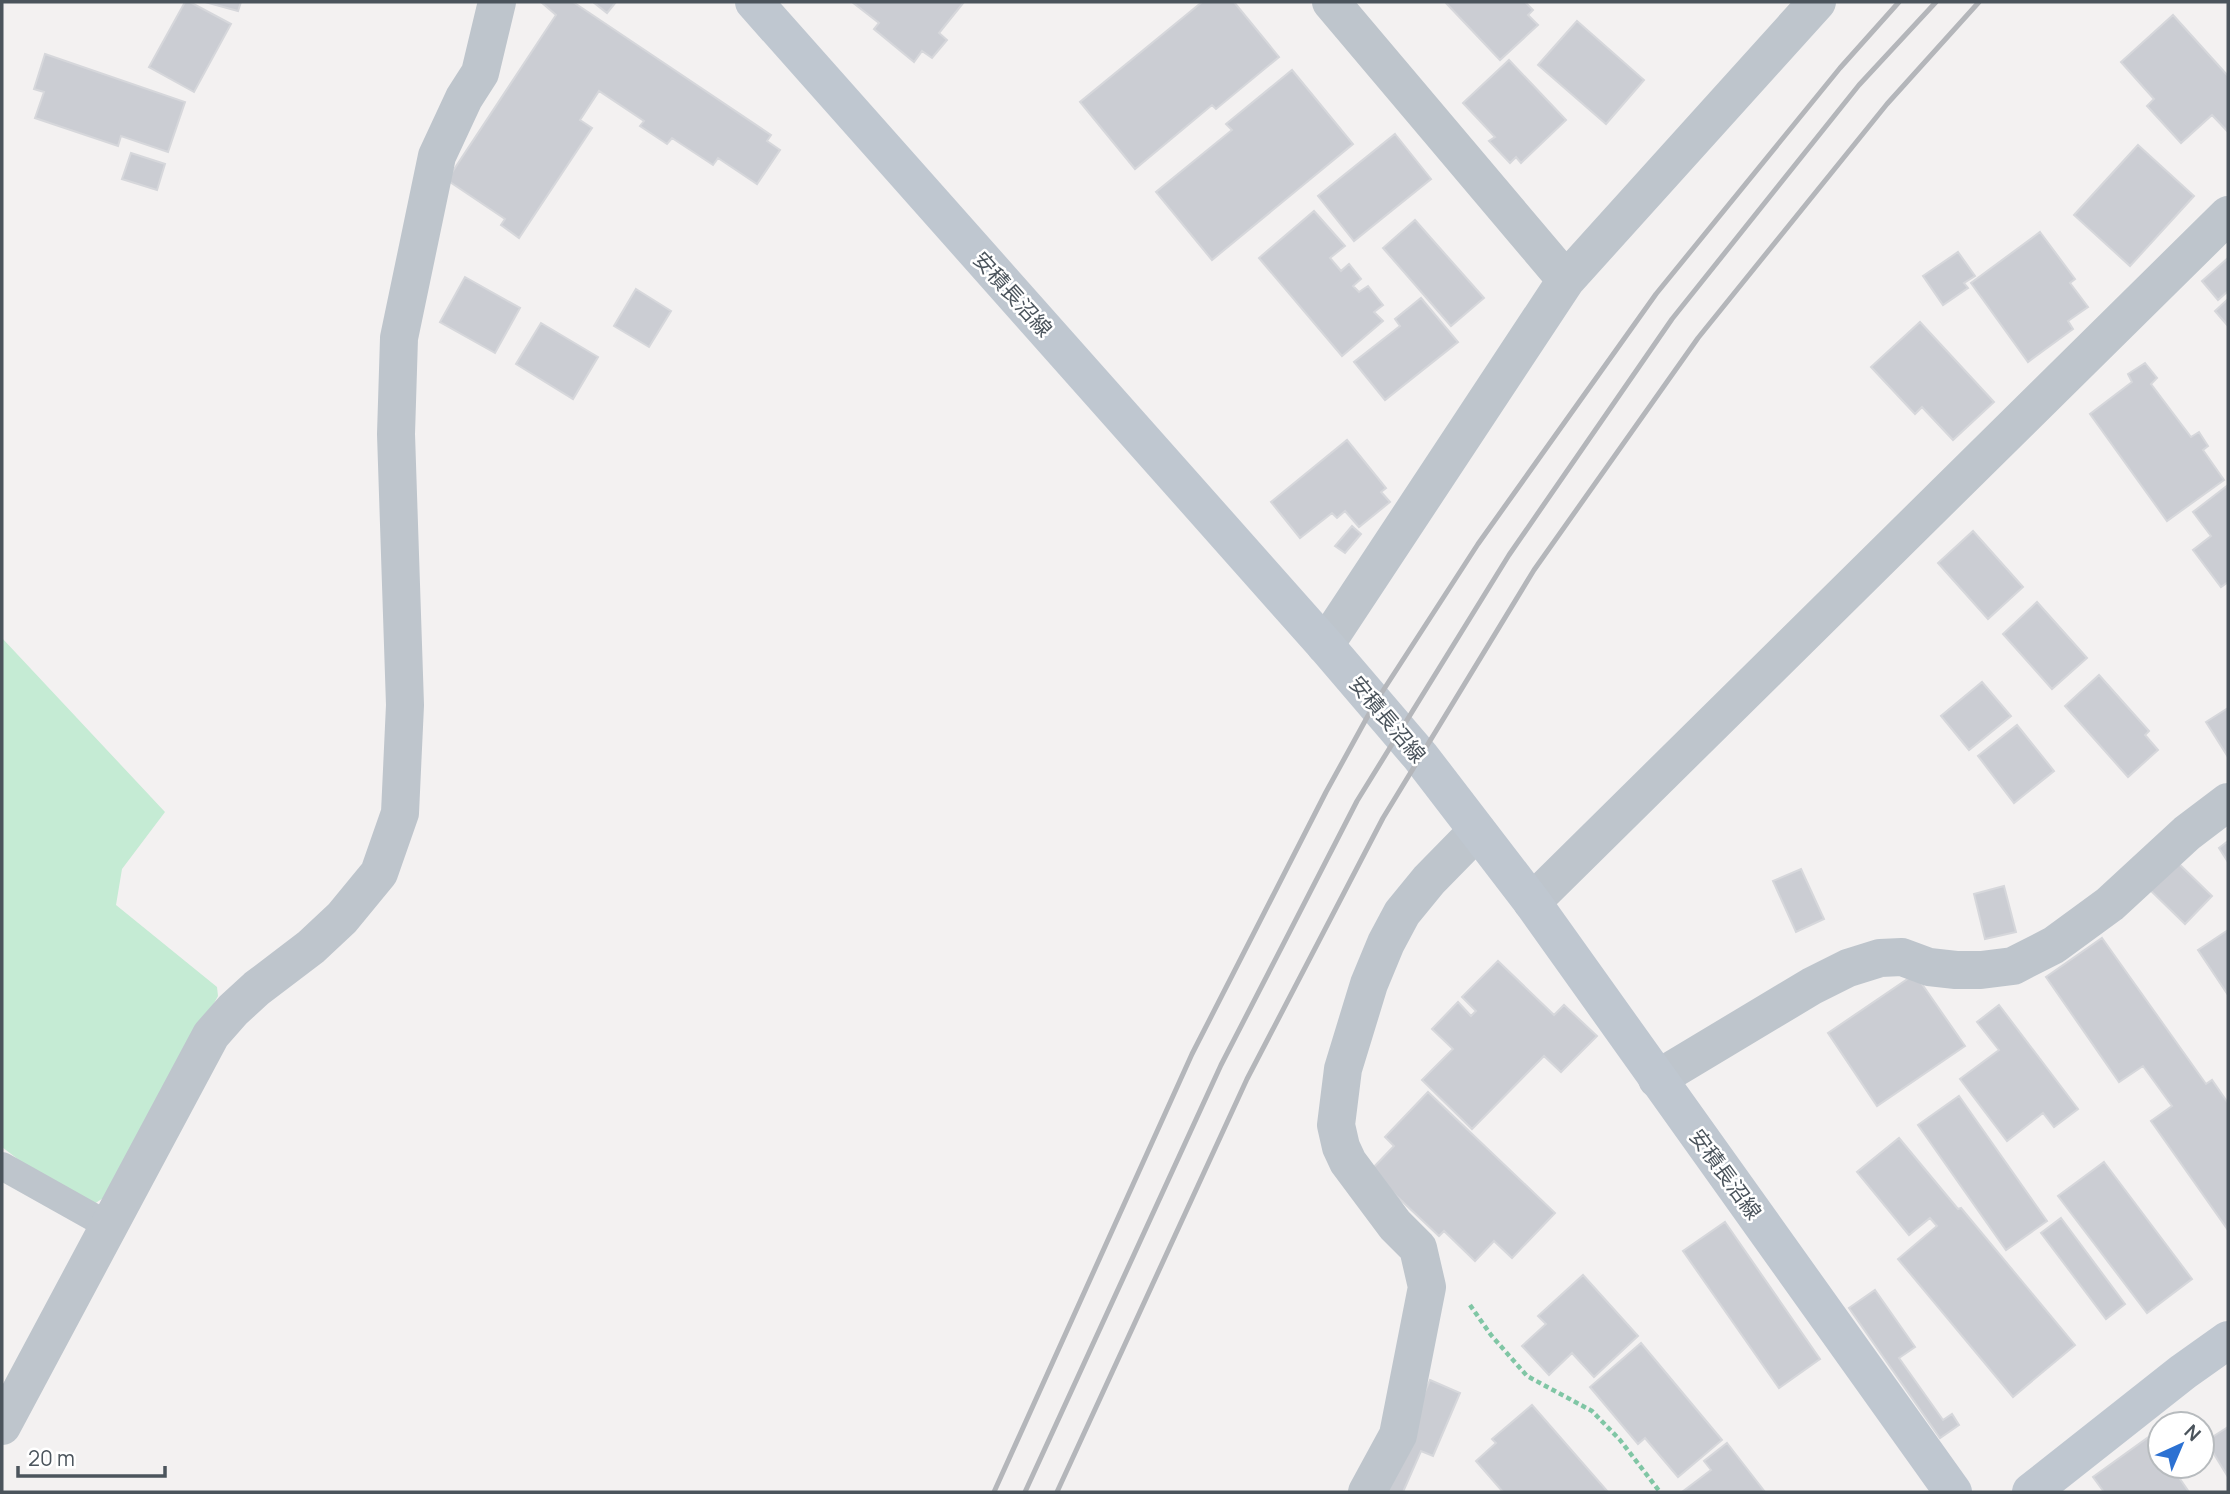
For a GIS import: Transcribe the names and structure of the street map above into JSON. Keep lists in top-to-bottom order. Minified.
{"streets":{"main road":["安積長沼線"]},"scale_bar":"20 m","north":"top right"}
